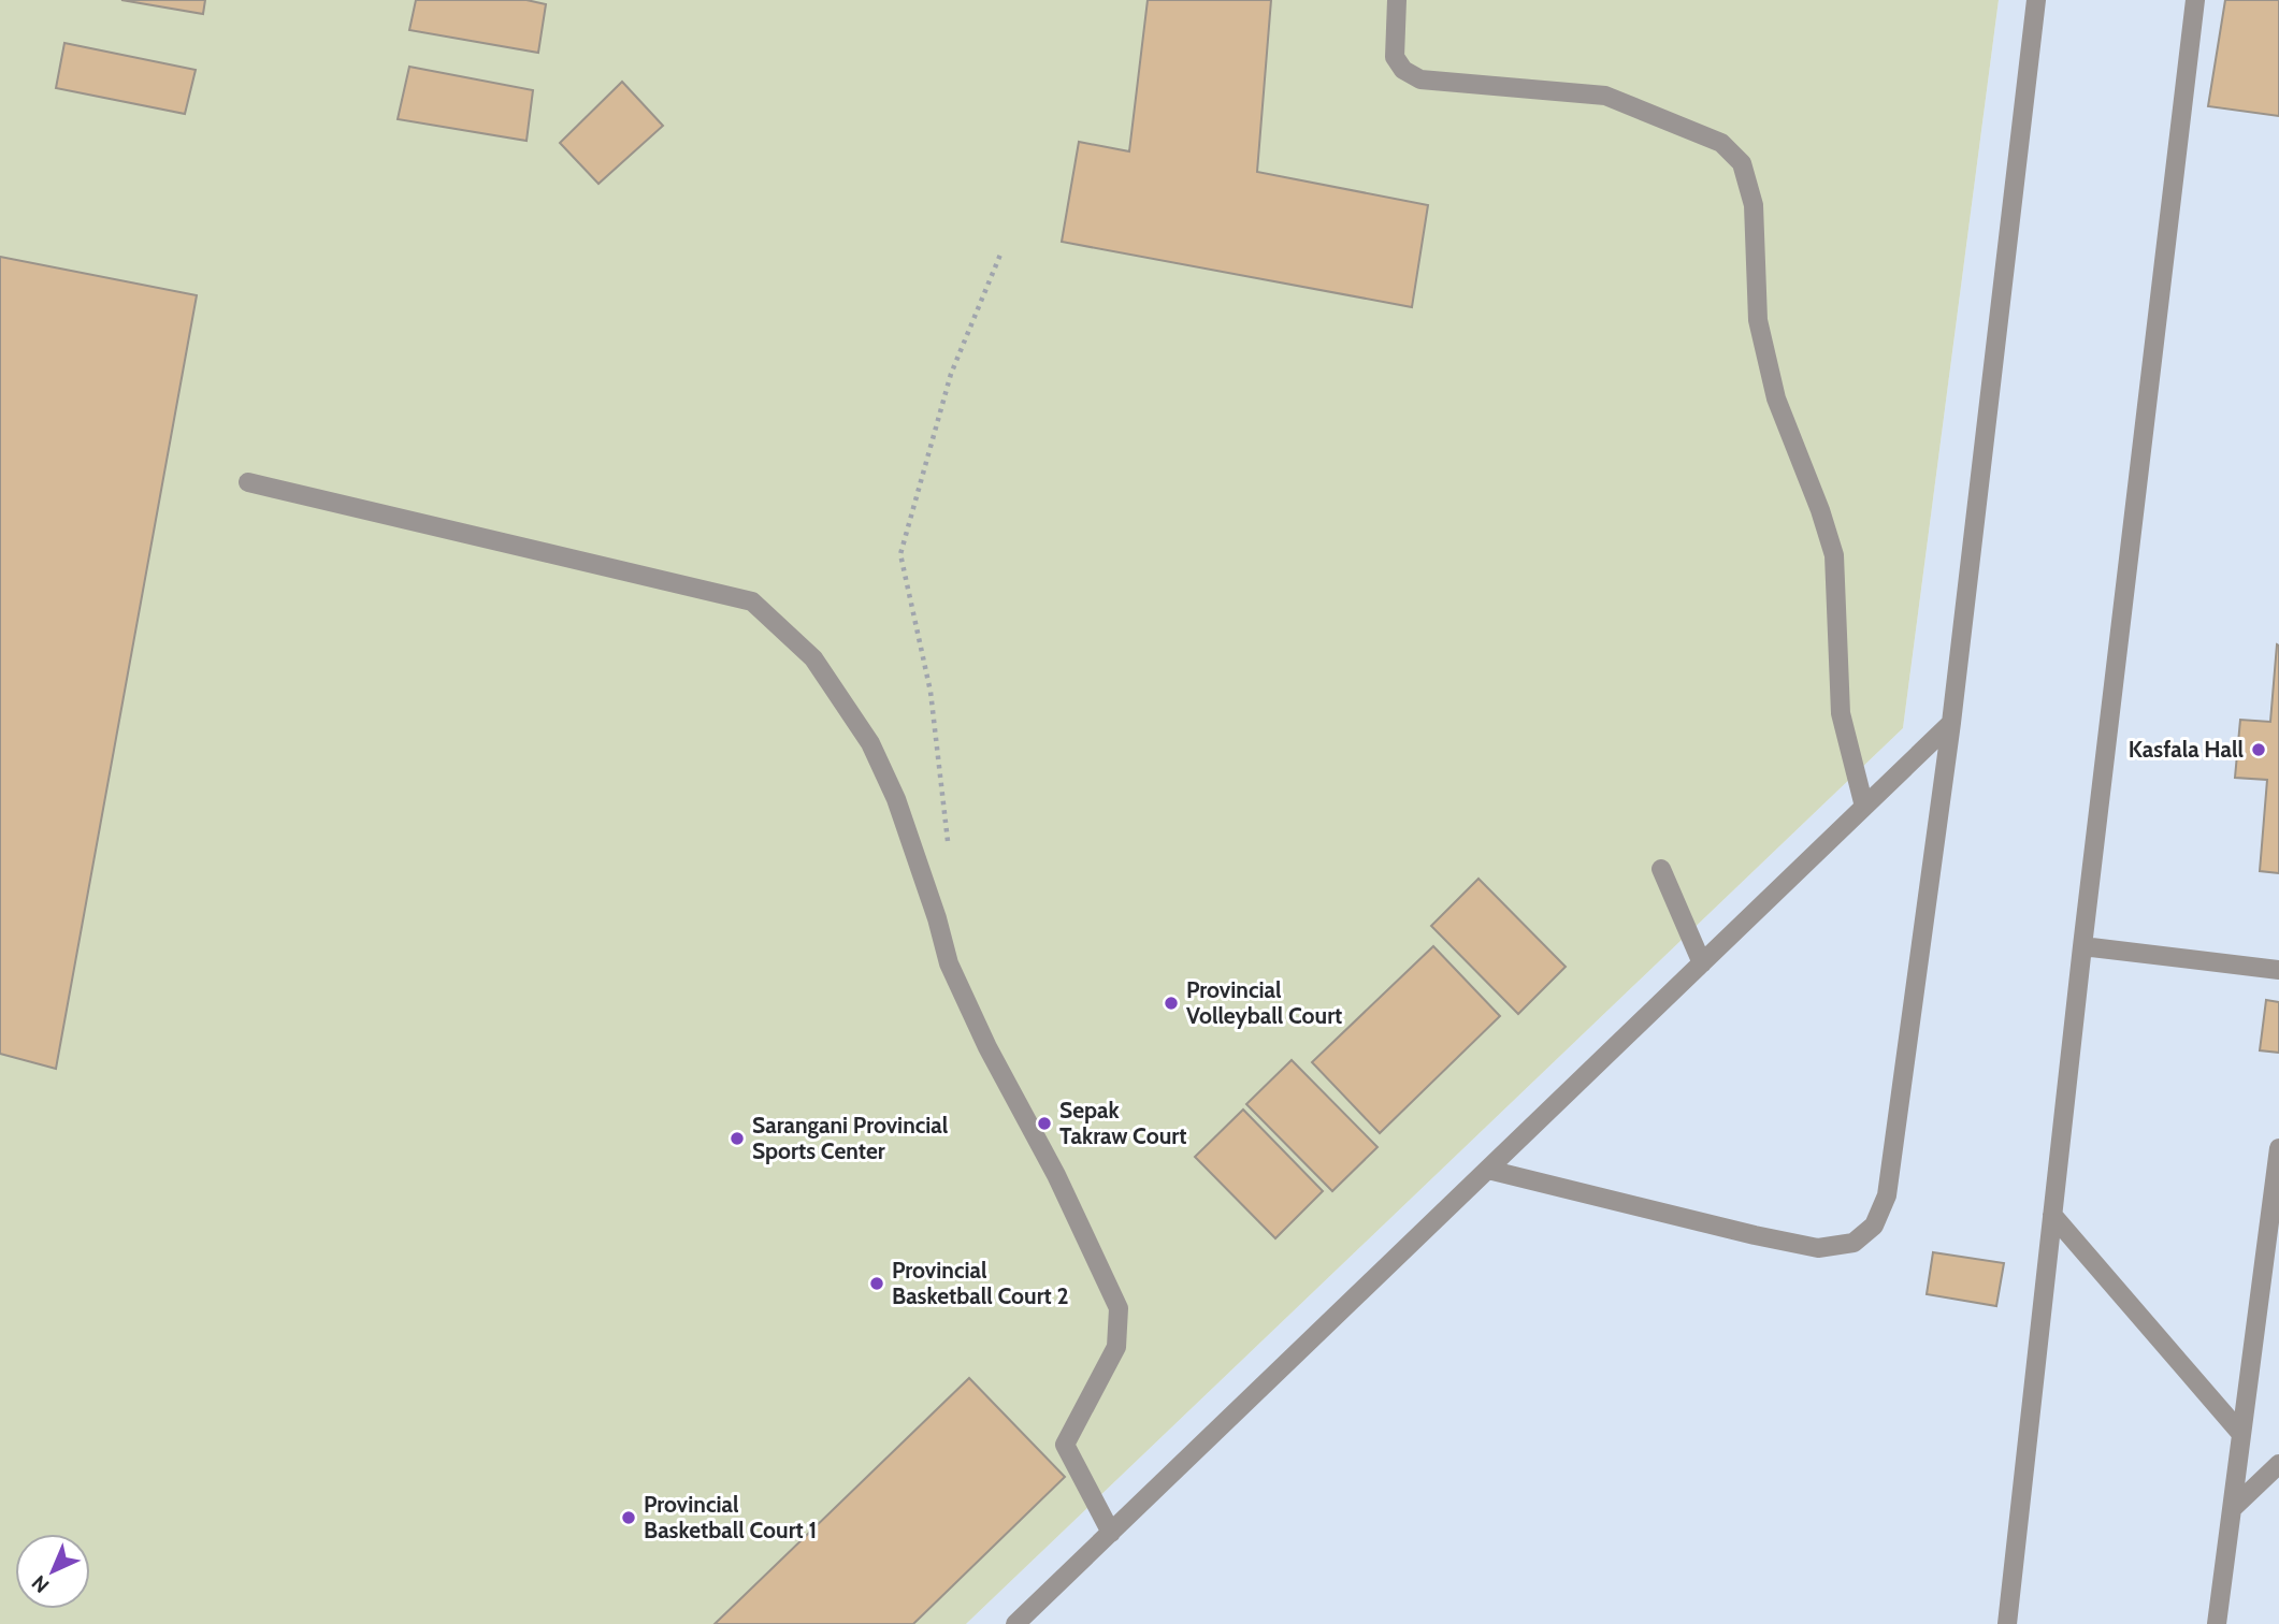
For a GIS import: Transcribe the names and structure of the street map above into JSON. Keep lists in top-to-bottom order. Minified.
{"places":["Kasfala Hall","Provincial Volleyball Court","Sepak Takraw Court","Sarangani Provincial Sports Center","Provincial Basketball Court 2","Provincial Basketball Court 1"],"north":"bottom left"}
